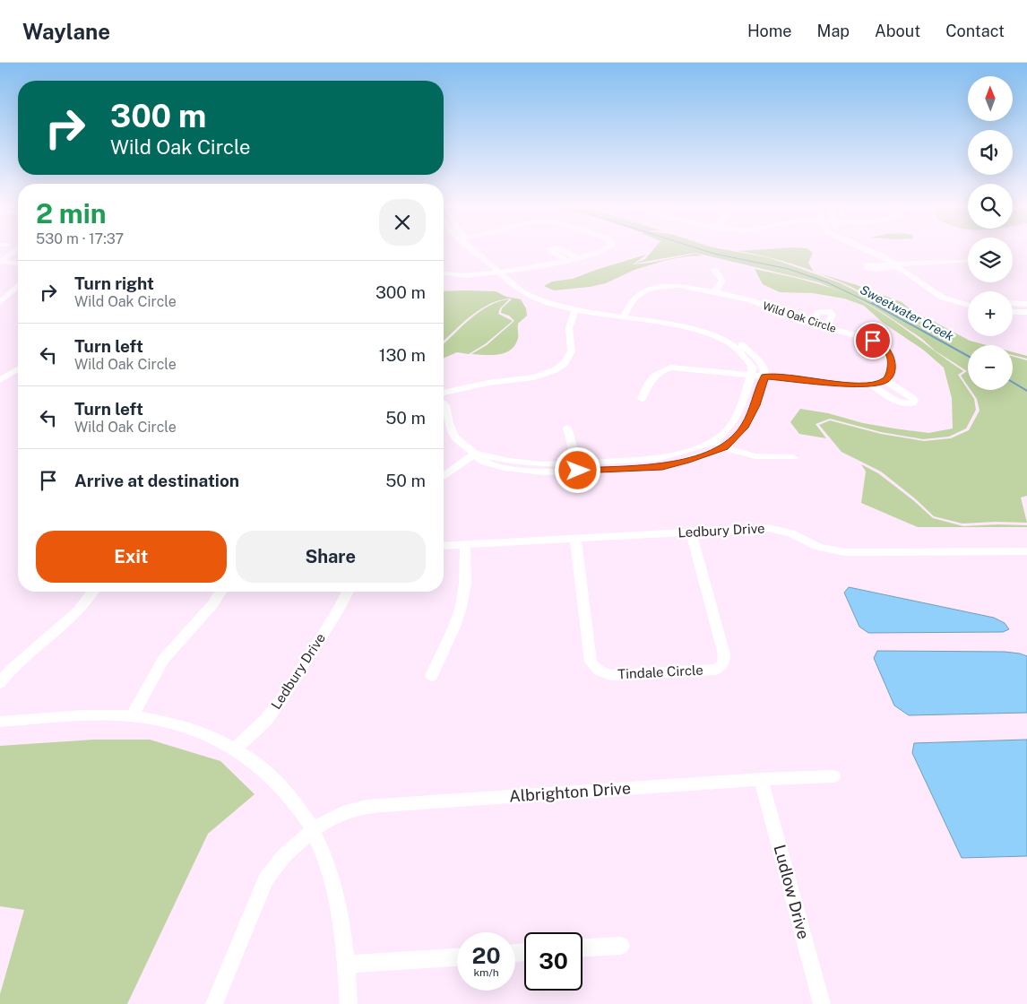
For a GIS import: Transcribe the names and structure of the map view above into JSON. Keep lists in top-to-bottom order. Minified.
{"streets":{"street":["Wild Oak Circle","Ledbury Drive","Tindale Circle","Albrighton Drive","Ludlow Drive"]},"crossings":[["Ledbury Drive","Tindale Circle"],["Albrighton Drive","Ludlow Drive"]],"water":["Sweetwater Creek"],"north":"top","page":{"header":"Waylane","nav":["Home","Map","About","Contact"],"map_buttons":["+","−"],"turn":["300 m","Wild Oak Circle"],"heading":["2 min","530 m · 17:37"],"list":[{"name":"Turn right","note":"Wild Oak Circle","value":"300 m"},{"name":"Turn left","note":"Wild Oak Circle","value":"130 m"},{"name":"Turn left","note":"Wild Oak Circle","value":"50 m"},{"name":"Arrive at destination","value":"50 m"}],"buttons":["Exit","Share"],"speed":"20 km/h","limit":"30"}}
